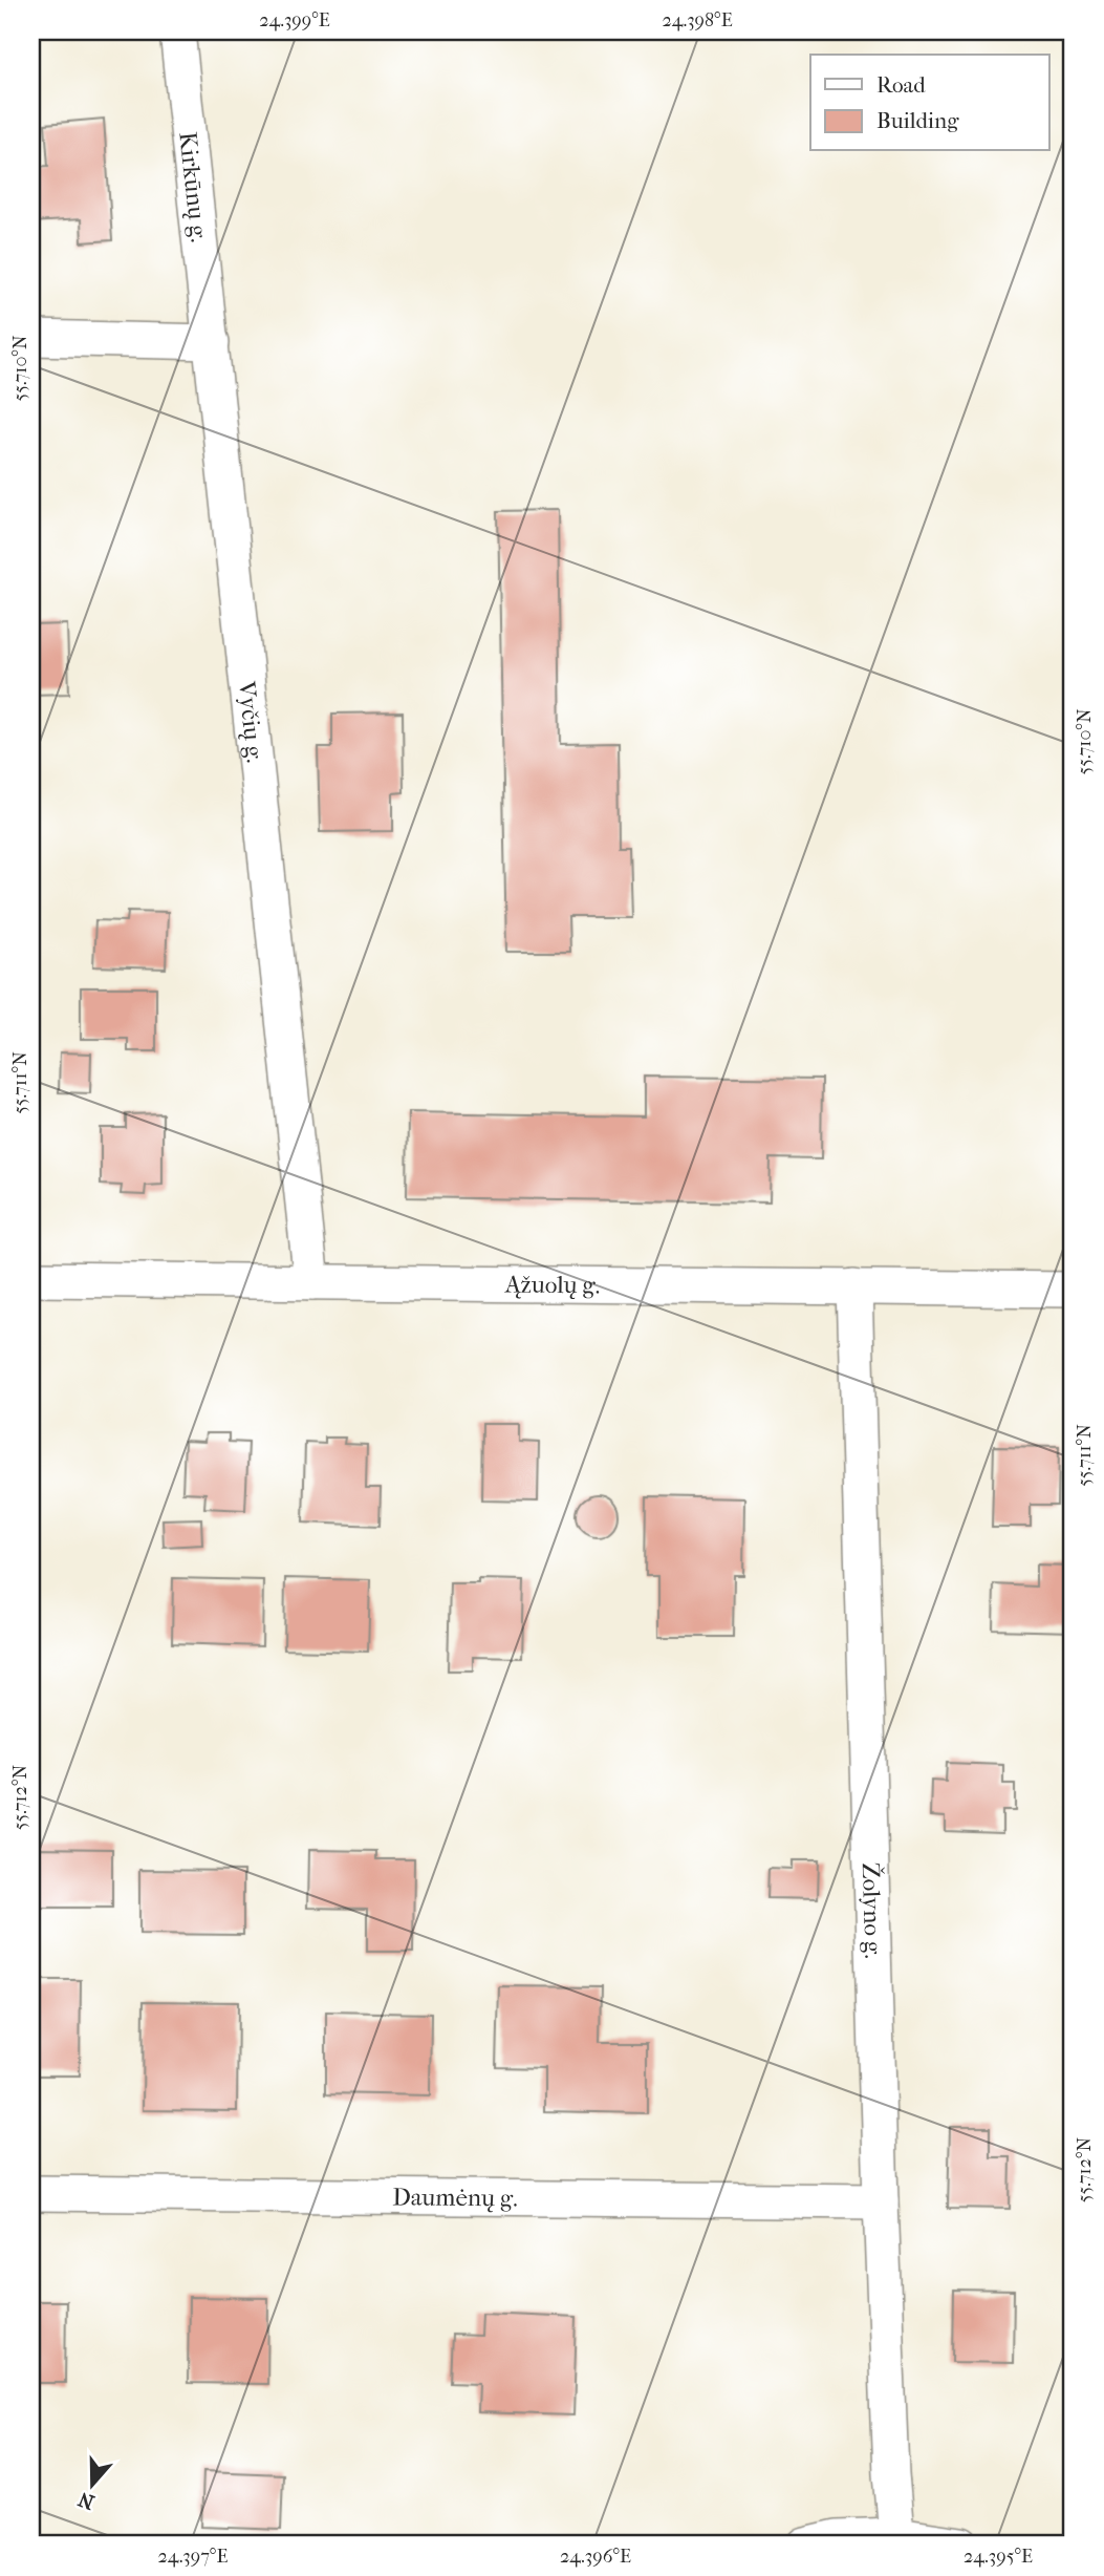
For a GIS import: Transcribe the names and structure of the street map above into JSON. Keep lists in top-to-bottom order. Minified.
{"streets":{"street":["Kirkūnų g.","Vyčių g.","Ąžuolų g.","Žolyno g.","Daumėnų g."]},"crossings":[["Kirkūnų g.","Vyčių g."],["Vyčių g.","Ąžuolų g."],["Ąžuolų g.","Žolyno g."],["Žolyno g.","Daumėnų g."]],"legend":["Road","Building"],"north":"bottom","coordinates":["24.399°E","24.398°E","55.710°N","55.711°N","55.712°N","24.397°E","24.396°E","24.395°E"]}
